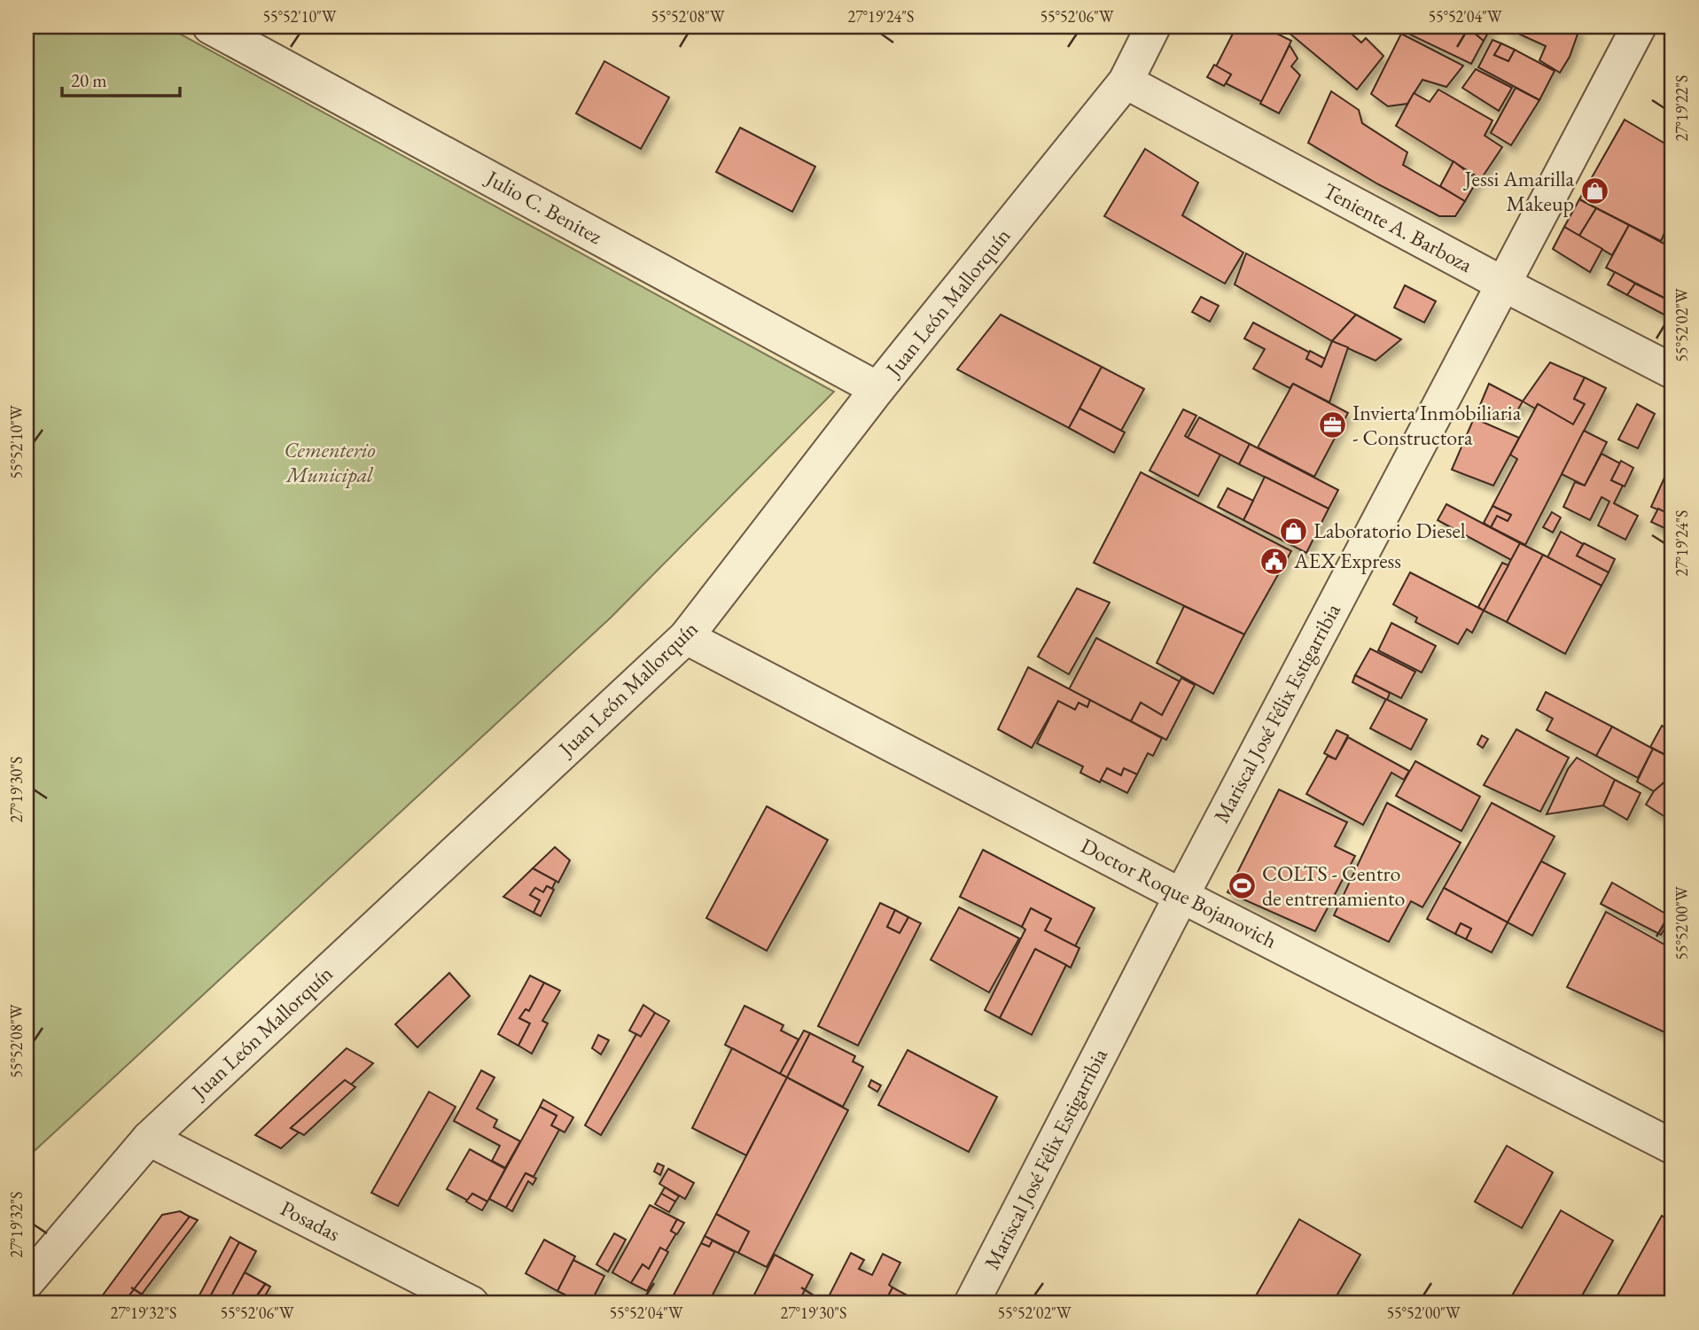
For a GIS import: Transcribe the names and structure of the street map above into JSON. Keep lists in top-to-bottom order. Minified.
{"streets":{"street":["Julio C. Benitez","Teniente A. Barboza","Juan León Mallorquín","Mariscal José Félix Estigarribia","Doctor Roque Bojanovich","Posadas"]},"crossings":[["Julio C. Benitez","Juan León Mallorquín"],["Teniente A. Barboza","Juan León Mallorquín"],["Teniente A. Barboza","Mariscal José Félix Estigarribia"],["Juan León Mallorquín","Doctor Roque Bojanovich"],["Juan León Mallorquín","Posadas"],["Mariscal José Félix Estigarribia","Doctor Roque Bojanovich"]],"parks":["Cementerio Municipal"],"places":{"shop":["Jessi Amarilla Makeup","Laboratorio Diesel"],"office":["Invierta Inmobiliaria - Constructora"],"public building":["AEX Express"],"sports":["COLTS - Centro de entrenamiento"]},"scale_bar":"20 m","coordinates":["55°52'10\"W","55°52'08\"W","27°19'24\"S","55°52'06\"W","55°52'04\"W","27°19'22\"S","55°52'02\"W","27°19'30\"S","55°52'00\"W","27°19'32\"S"]}
